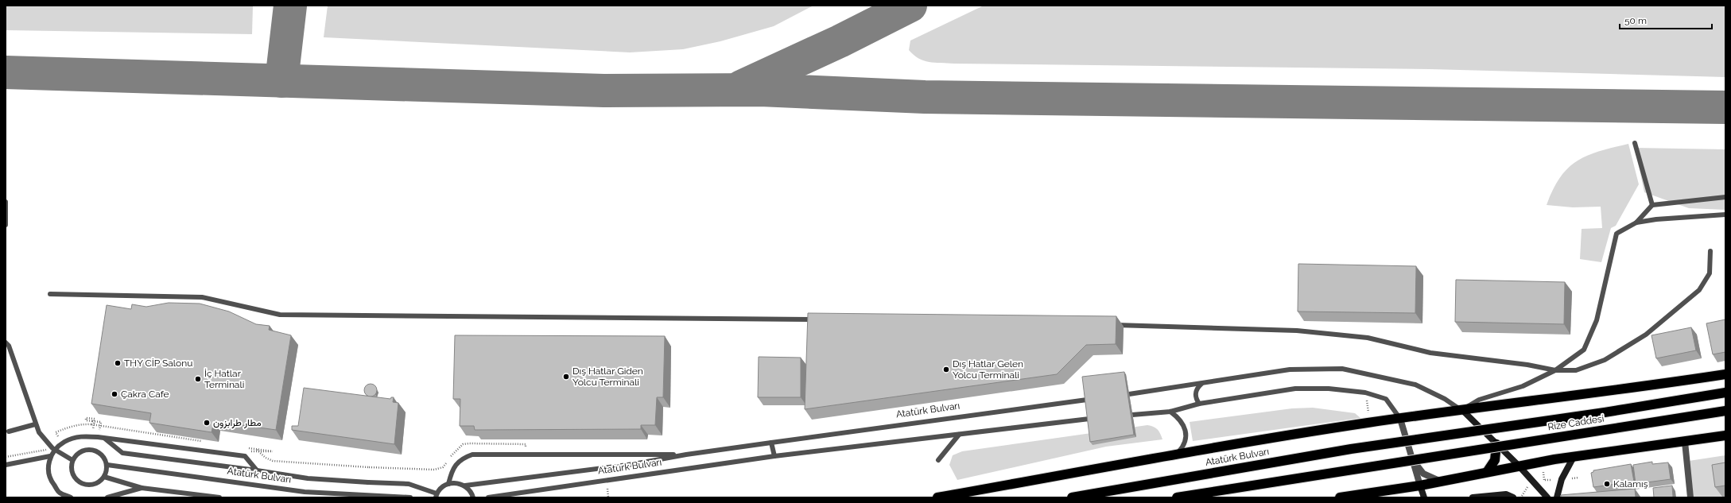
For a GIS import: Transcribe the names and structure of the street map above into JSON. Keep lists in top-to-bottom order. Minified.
{"streets":{"highway":["Atatürk Bulvarı","Rize Caddesi"]},"crossings":[["Atatürk Bulvarı","Rize Caddesi"]],"places":["THY CİP Salonu","Dış Hatlar Gelen Yolcu Terminali","Dış Hatlar Giden Yolcu Terminali","İç Hatlar Terminali","Çakra Cafe","مطار طرابزون","Kalamış"],"scale_bar":"50 m"}
